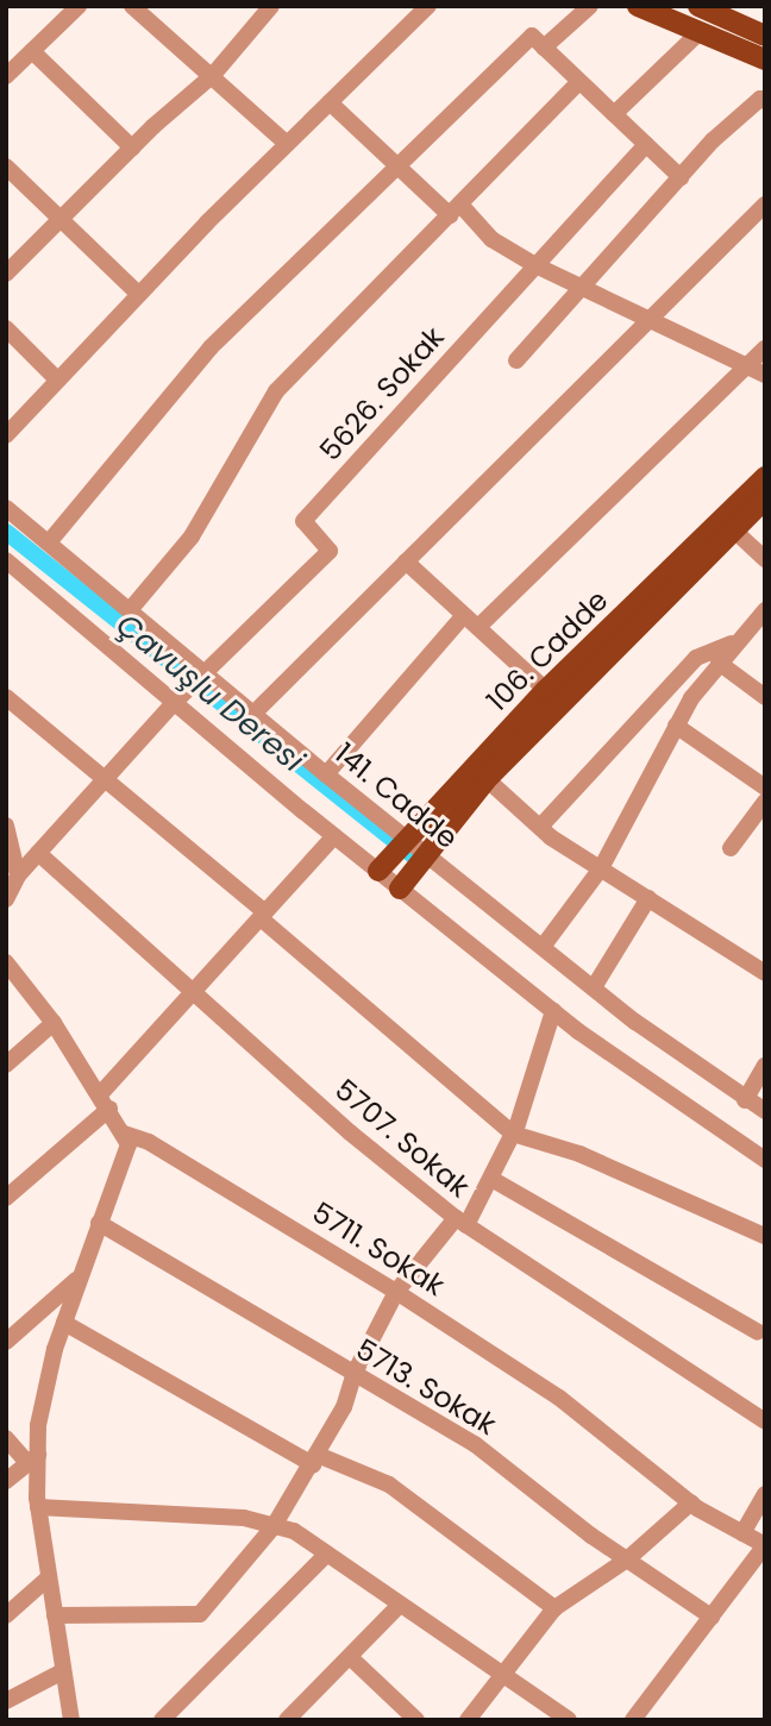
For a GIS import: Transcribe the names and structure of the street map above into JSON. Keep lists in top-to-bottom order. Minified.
{"streets":{"main road":["106. Cadde"],"street":["5626. Sokak","141. Cadde","5707. Sokak","5711. Sokak","5713. Sokak"]},"crossings":[["5626. Sokak","141. Cadde"],["106. Cadde","141. Cadde"]],"water":["Çavuşlu Deresi"]}
